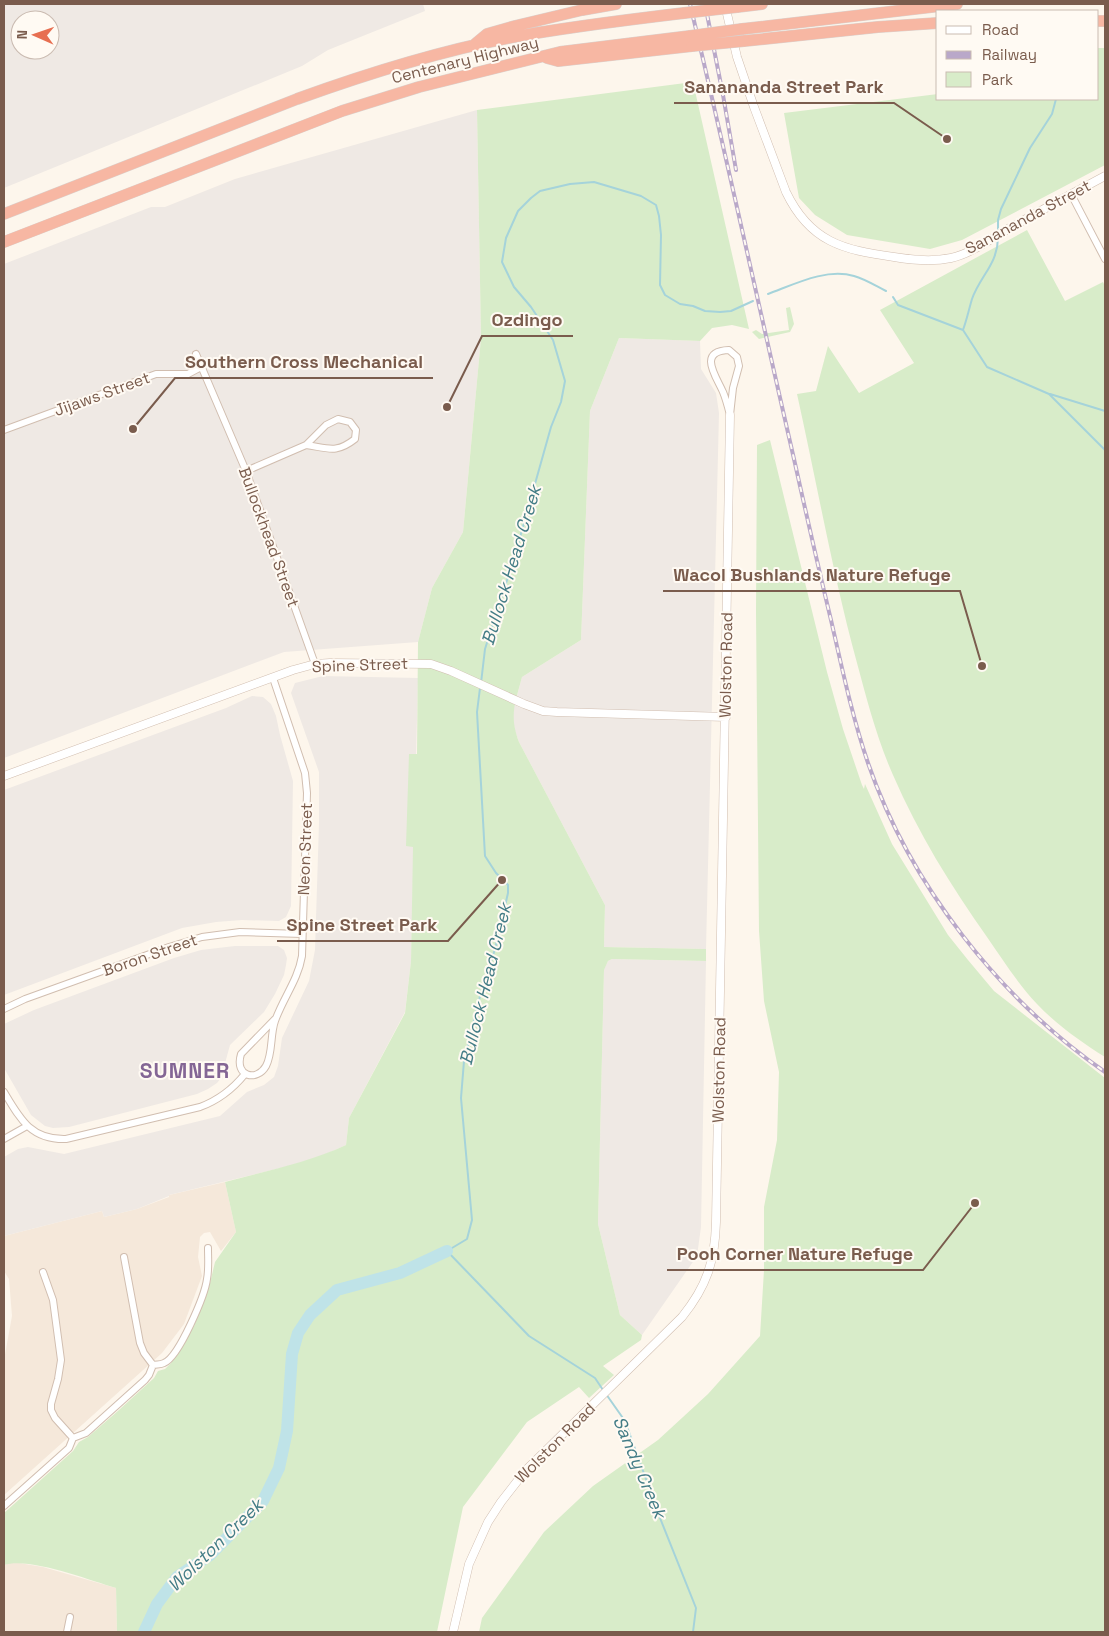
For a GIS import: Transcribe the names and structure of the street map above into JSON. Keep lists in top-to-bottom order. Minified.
{"streets":{"highway":["Centenary Highway"],"street":["Sanananda Street","Jijaws Street","Bullockhead Street","Spine Street","Wolston Road","Neon Street","Boron Street"]},"crossings":[["Jijaws Street","Bullockhead Street"],["Bullockhead Street","Spine Street"],["Spine Street","Wolston Road"],["Spine Street","Neon Street"],["Neon Street","Boron Street"]],"districts":["SUMNER"],"water":["Bullock Head Creek","Sandy Creek","Wolston Creek"],"places":["Sanananda Street Park","Ozdingo","Southern Cross Mechanical","Wacol Bushlands Nature Refuge","Spine Street Park","Pooh Corner Nature Refuge"],"legend":["Road","Railway","Park"],"north":"left"}
